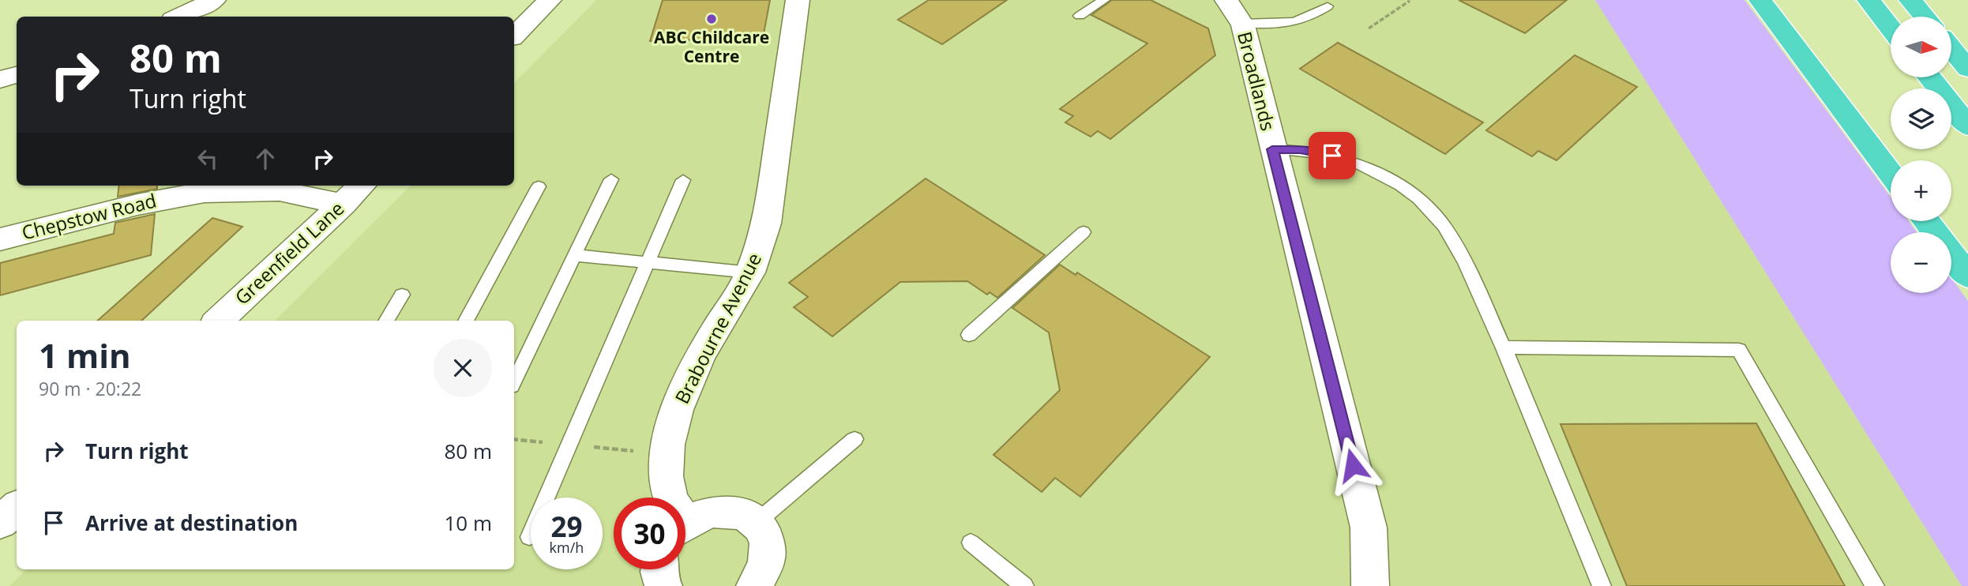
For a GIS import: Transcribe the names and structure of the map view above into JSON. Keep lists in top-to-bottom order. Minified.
{"streets":{"street":["Broadlands","Chepstow Road","Greenfield Lane","Brabourne Avenue"]},"crossings":[["Chepstow Road","Greenfield Lane"]],"places":["ABC Childcare Centre"],"north":"right","page":{"map_buttons":["+","−"],"turn":["80 m","Turn right"],"heading":["1 min","90 m · 20:22"],"list":[{"name":"Turn right","value":"80 m"},{"name":"Arrive at destination","value":"10 m"}],"speed":"29 km/h","limit":"30"}}
